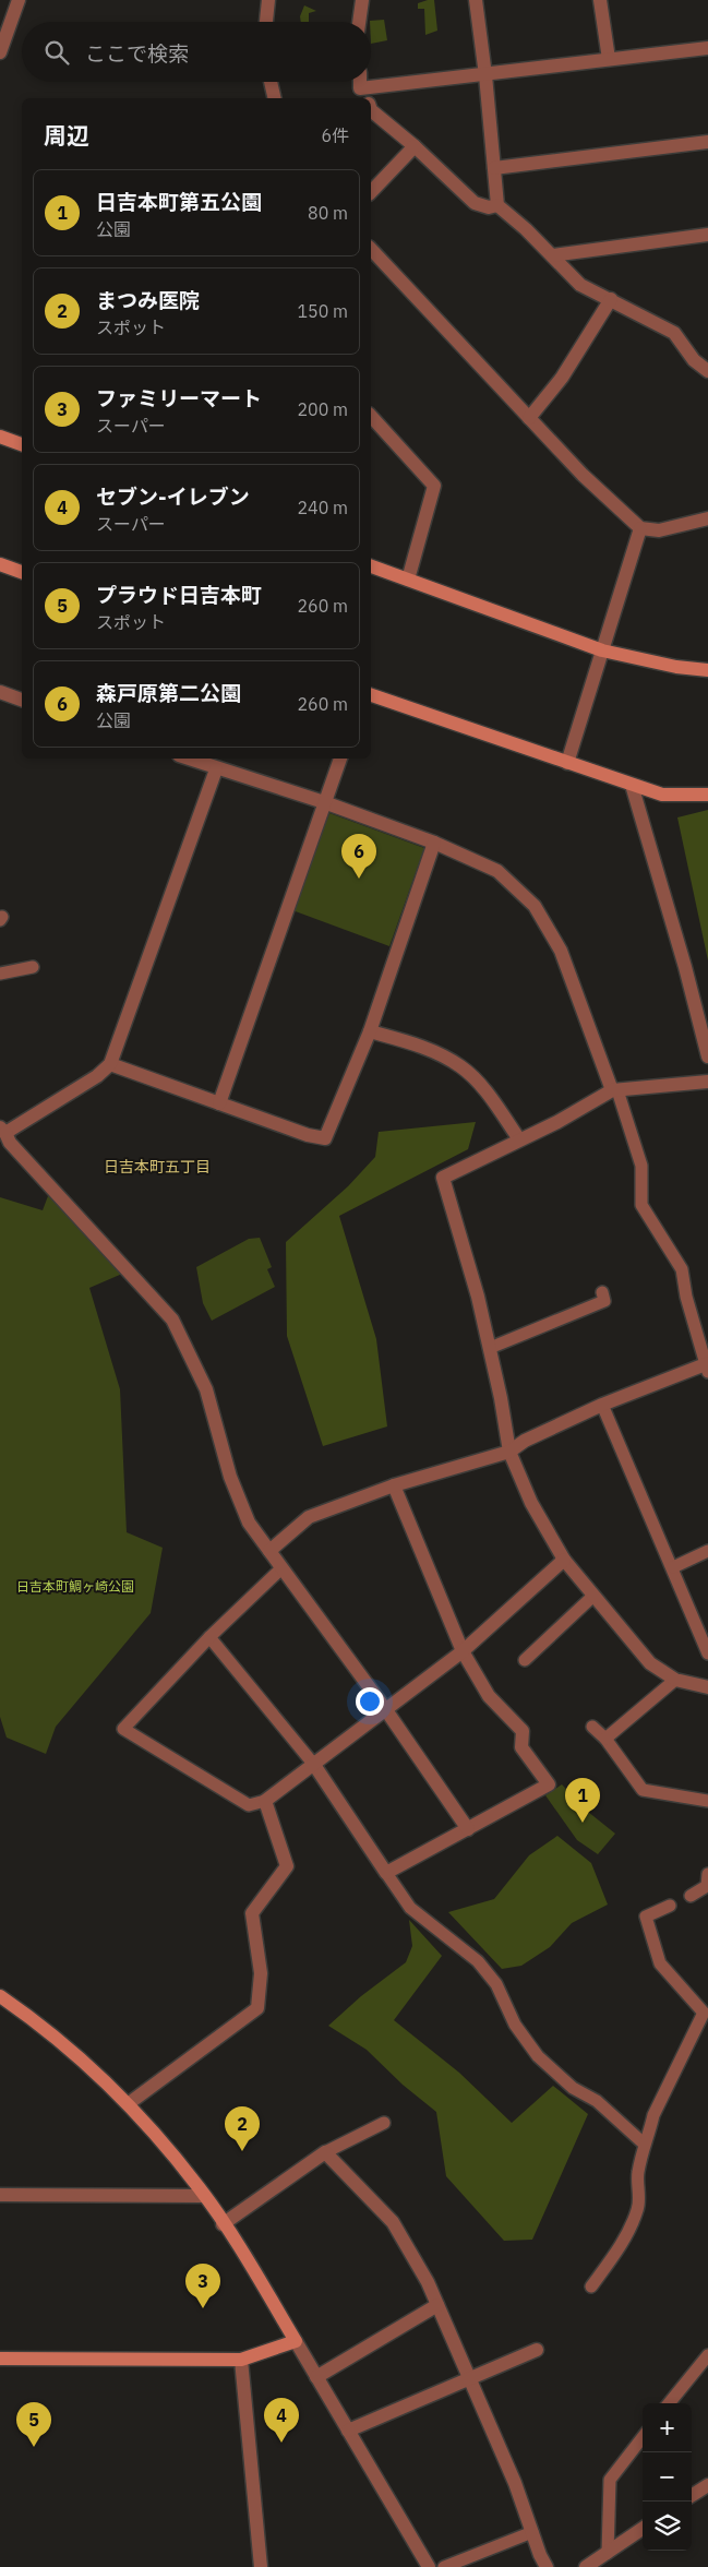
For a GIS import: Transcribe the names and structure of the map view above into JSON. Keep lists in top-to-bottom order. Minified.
{"districts":["日吉本町五丁目"],"parks":["日吉本町鯛ヶ崎公園"],"page":{"search":"ここで検索","heading":["周辺","6件"],"list":[{"mark":"1","name":"日吉本町第五公園","note":"公園","value":"80 m"},{"mark":"2","name":"まつみ医院","note":"スポット","value":"150 m"},{"mark":"3","name":"ファミリーマート","note":"スーパー","value":"200 m"},{"mark":"4","name":"セブン-イレブン","note":"スーパー","value":"240 m"},{"mark":"5","name":"プラウド日吉本町","note":"スポット","value":"260 m"},{"mark":"6","name":"森戸原第二公園","note":"公園","value":"260 m"}],"pins":["6","1","2","3","4","5"],"map_buttons":["+","−"]}}
